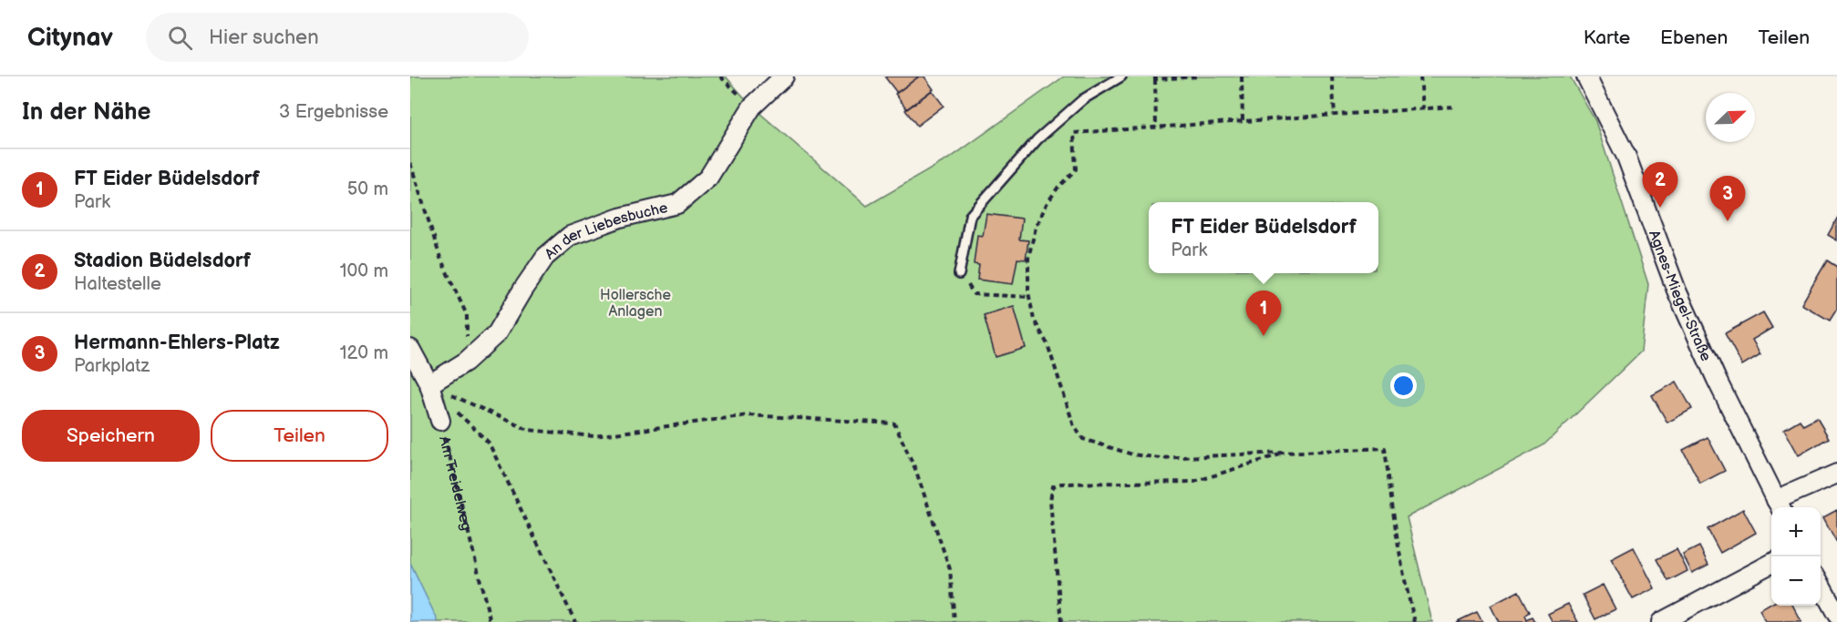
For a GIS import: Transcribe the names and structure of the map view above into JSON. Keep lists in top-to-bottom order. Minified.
{"streets":{"street":["An der Liebesbuche","Agnes-Miegel-Straße","Am Treidelweg"]},"crossings":[["An der Liebesbuche","Am Treidelweg"]],"parks":["Hollersche Anlagen"],"north":"top right","page":{"header":"Citynav","search":"Hier suchen","nav":["Karte","Ebenen","Teilen"],"heading":["In der Nähe","3 Ergebnisse"],"list":[{"mark":"1","name":"FT Eider Büdelsdorf","note":"Park","value":"50 m"},{"mark":"2","name":"Stadion Büdelsdorf","note":"Haltestelle","value":"100 m"},{"mark":"3","name":"Hermann-Ehlers-Platz","note":"Parkplatz","value":"120 m"}],"pins":["2","3","1"],"popup":["FT Eider Büdelsdorf","Park"],"buttons":["Speichern","Teilen"],"map_buttons":["+","−"]}}
